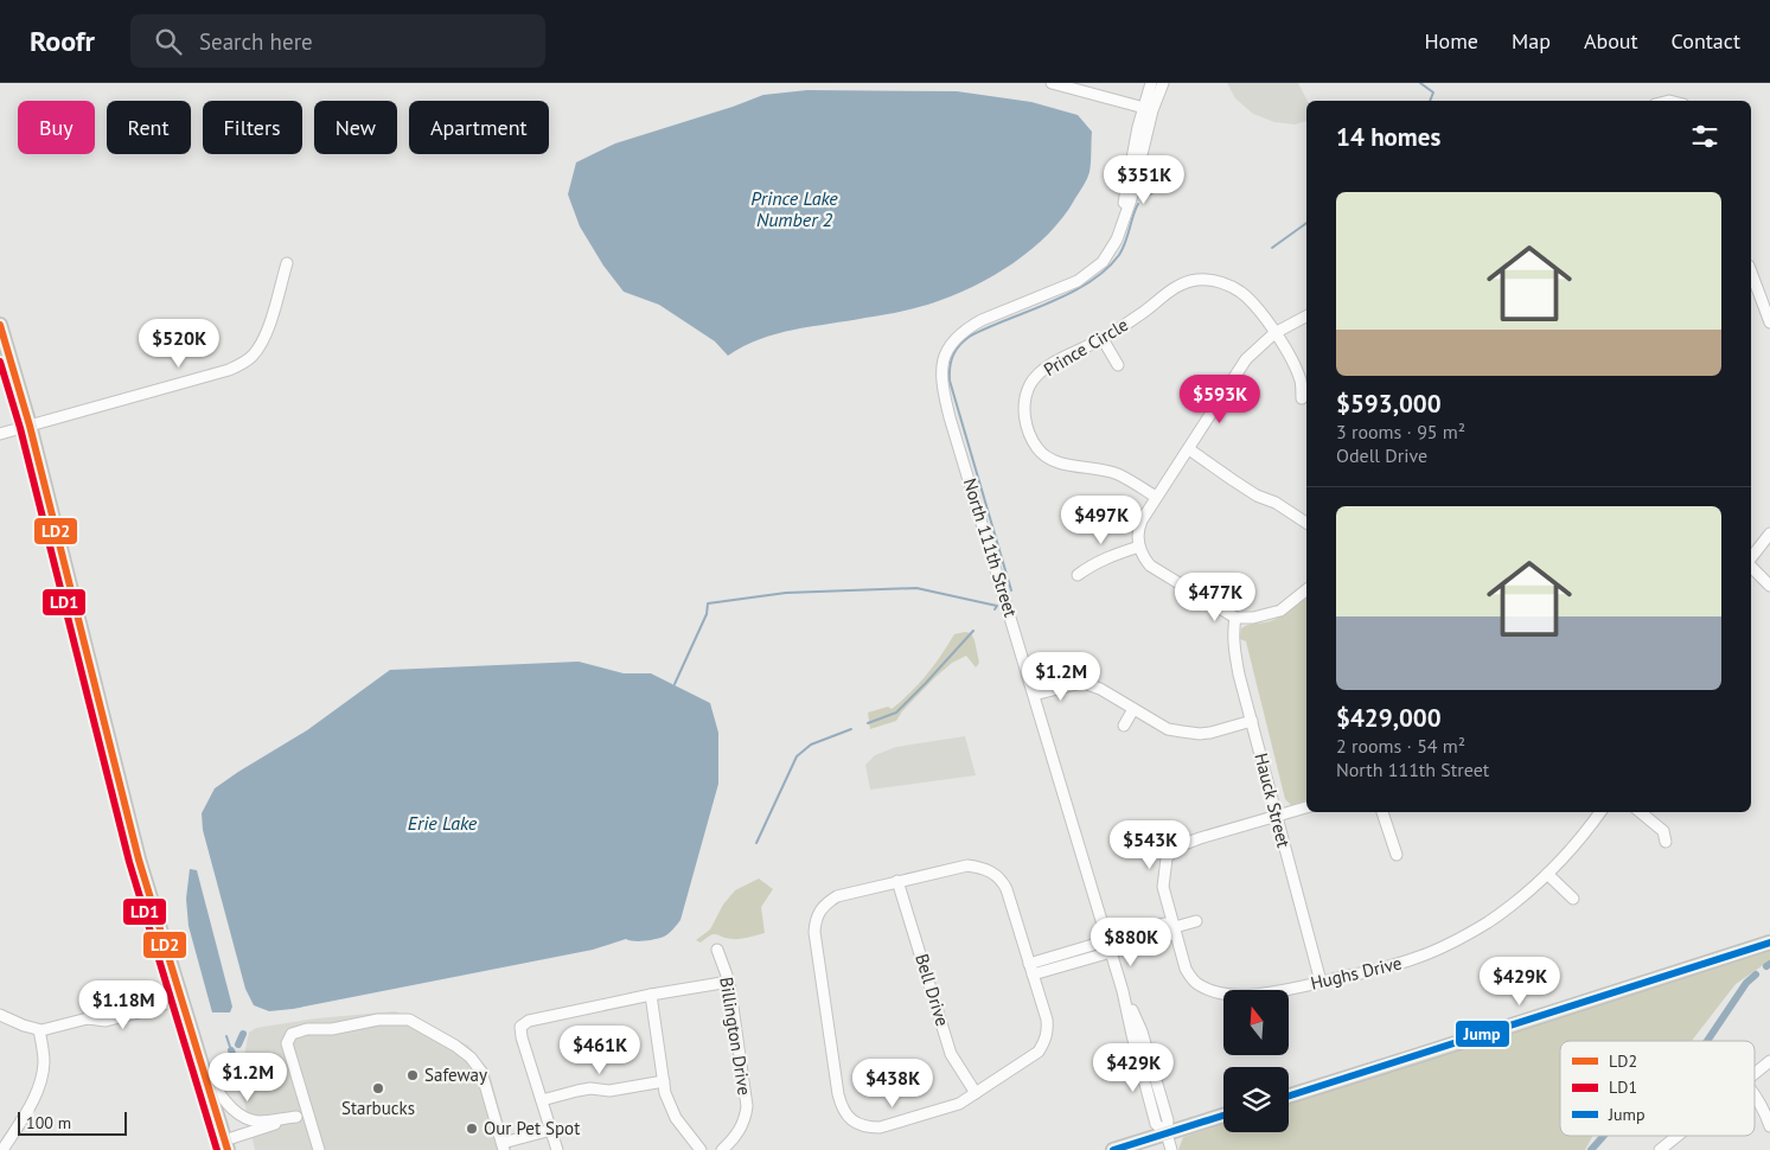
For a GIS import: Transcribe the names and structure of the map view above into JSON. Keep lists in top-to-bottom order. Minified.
{"streets":{"street":["Prince Circle","North 111th Street","Hauck Street","Hughs Drive","Bell Drive","Billington Drive"]},"crossings":[["Hauck Street","Hughs Drive"]],"water":["Prince Lake Number 2","Erie Lake"],"places":["Safeway","Starbucks","Our Pet Spot"],"lines":["transit line LD2","transit line LD1","transit line Jump"],"legend":["LD2","LD1","Jump"],"scale_bar":"100 m","north":"top","page":{"header":"Roofr","search":"Search here","nav":["Home","Map","About","Contact"],"chip":["Buy","Rent","Filters","New","Apartment"],"heading":"14 homes","price":["$351K","$520K","$593K","$497K","$477K","$1.2M","$543K","$880K","$429K","$1.18M","$461K","$429K","$1.2M","$438K"],"list":[{"name":"$593,000","note":"3 rooms · 95 m² · Odell Drive"},{"name":"$429,000","note":"2 rooms · 54 m² · North 111th Street"}],"scale":"100 m"}}
